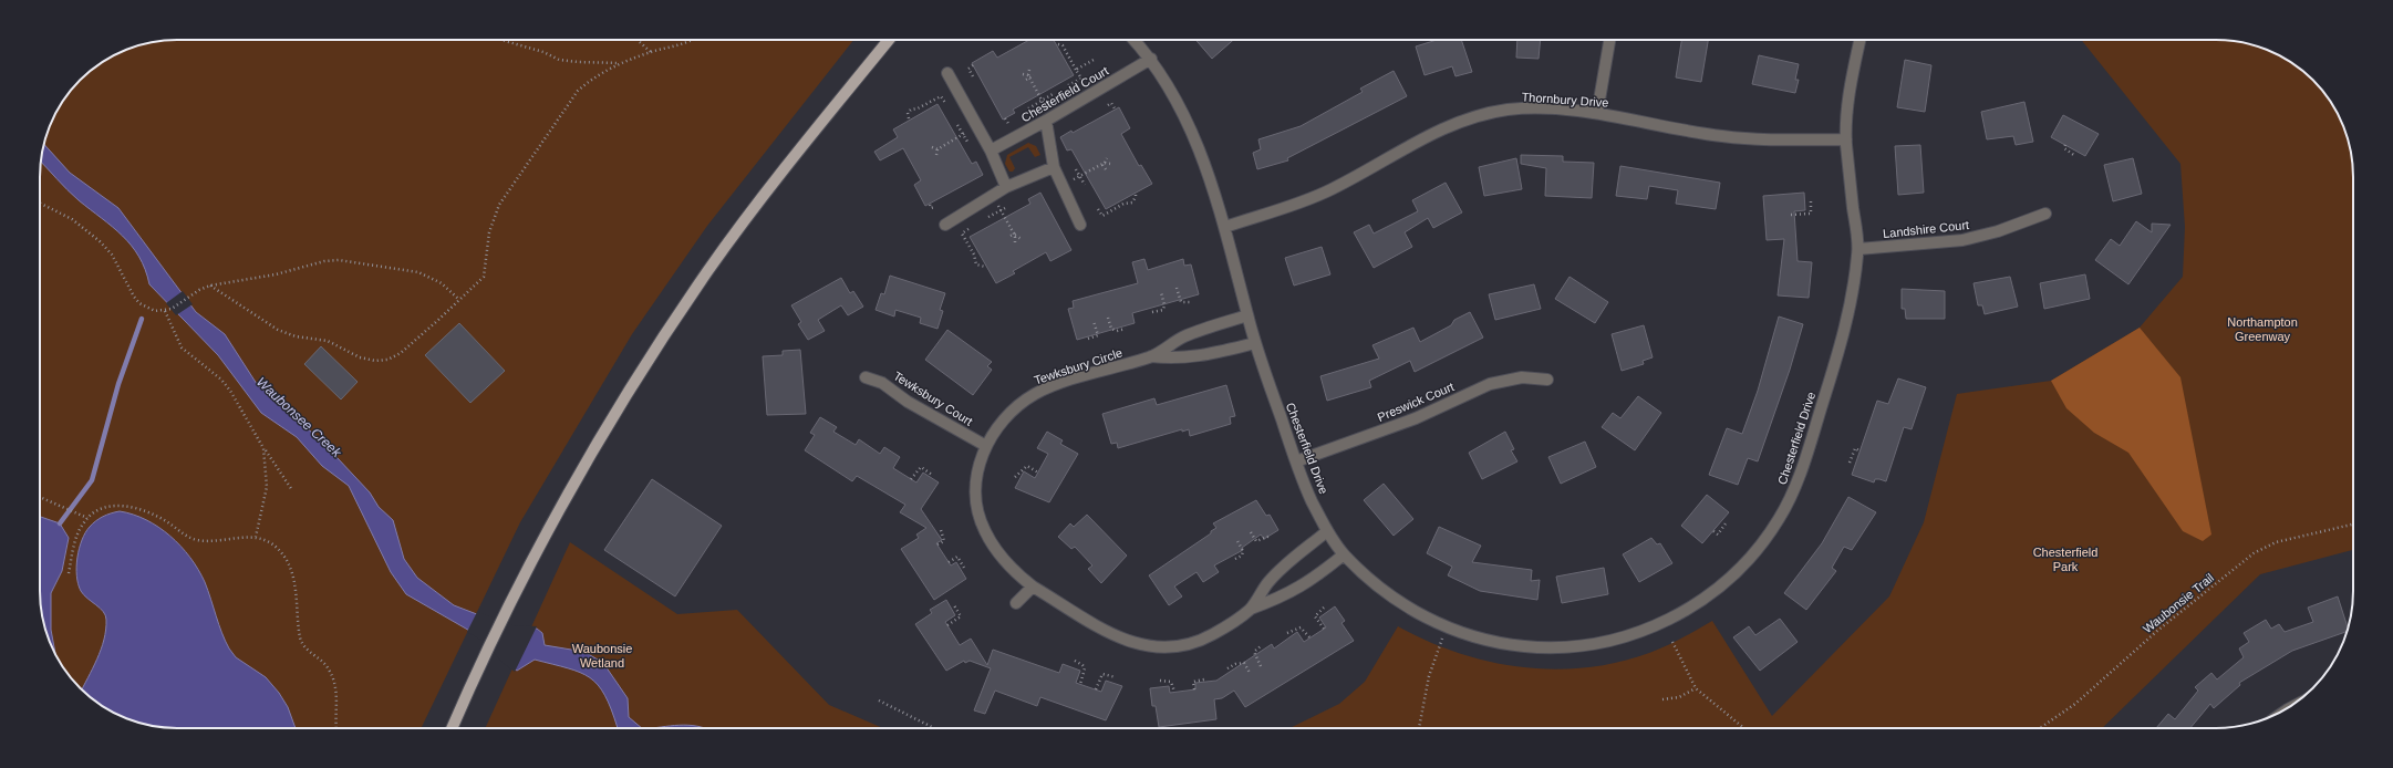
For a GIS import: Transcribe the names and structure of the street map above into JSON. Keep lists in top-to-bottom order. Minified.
{"streets":{"street":["Chesterfield Court","Thornbury Drive","Landshire Court","Tewksbury Circle","Tewksbury Court","Preswick Court","Chesterfield Drive"],"path":["Waubonsie Trail"]},"crossings":[["Chesterfield Court","Chesterfield Drive"],["Thornbury Drive","Chesterfield Drive"],["Landshire Court","Chesterfield Drive"],["Tewksbury Circle","Tewksbury Court"],["Tewksbury Circle","Chesterfield Drive"],["Preswick Court","Chesterfield Drive"]],"water":["Waubonsee Creek"],"parks":["Northampton Greenway","Chesterfield Park","Waubonsie Wetland"]}
